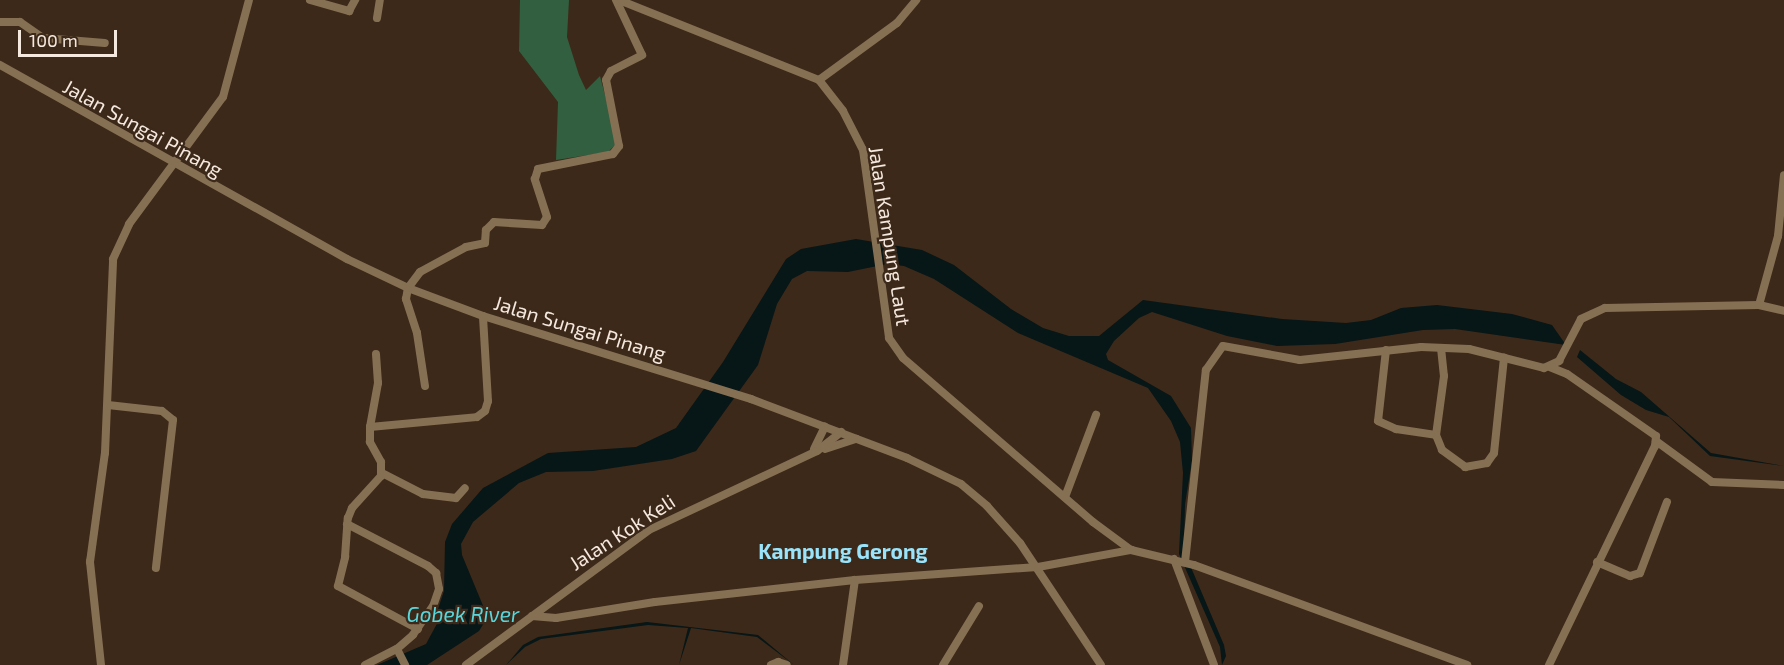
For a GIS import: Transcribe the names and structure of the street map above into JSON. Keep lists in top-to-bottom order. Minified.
{"streets":{"street":["Jalan Sungai Pinang","Jalan Kampung Laut","Jalan Kok Keli"]},"crossings":[["Jalan Sungai Pinang","Jalan Kok Keli"]],"districts":["Kampung Gerong"],"water":["Gobek River"],"scale_bar":"100 m"}
